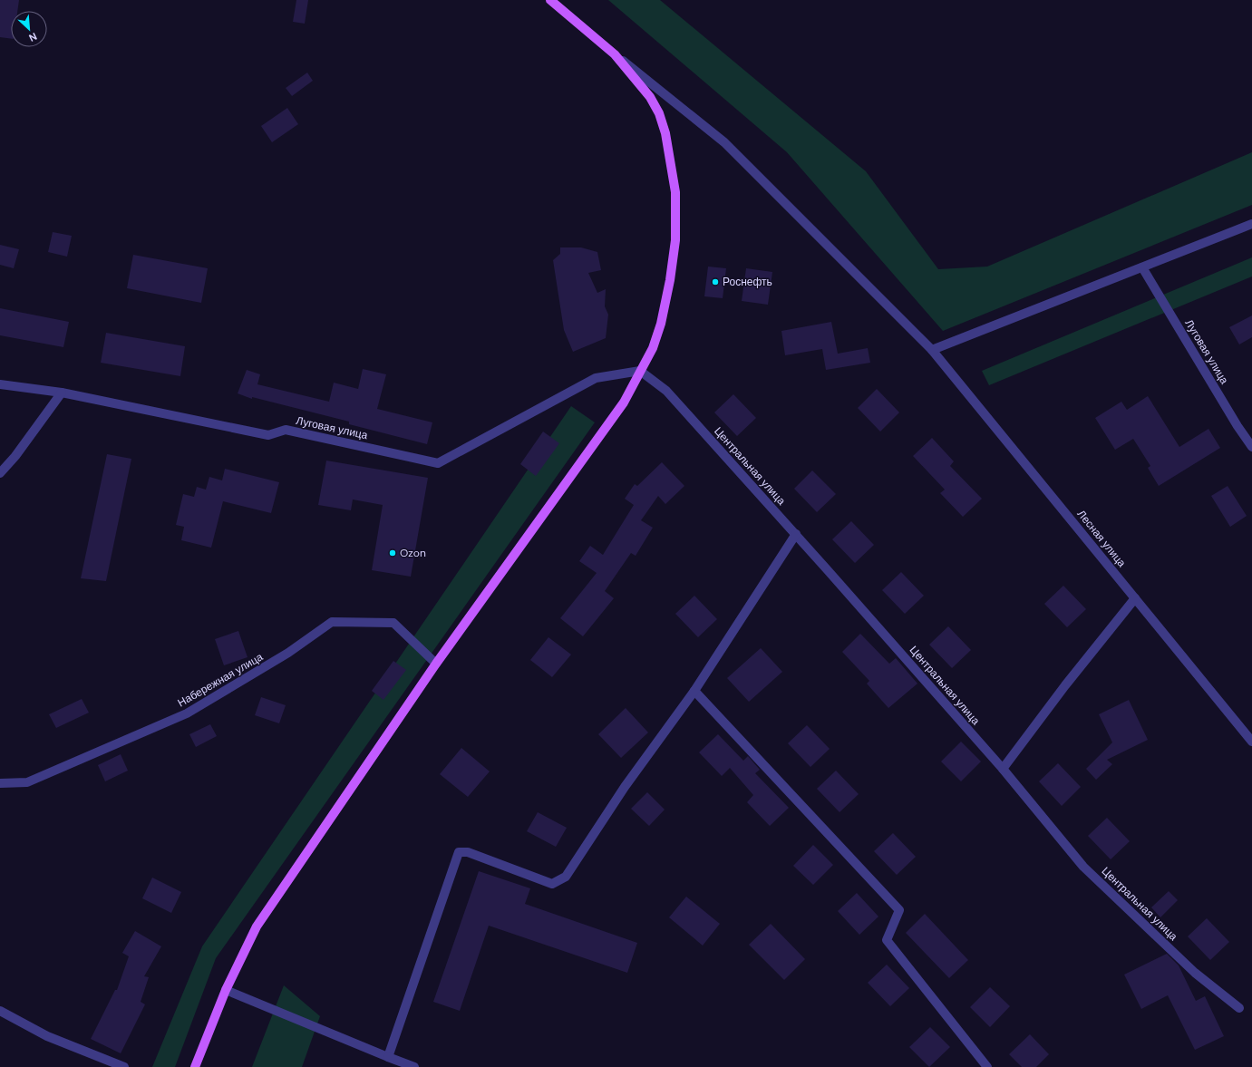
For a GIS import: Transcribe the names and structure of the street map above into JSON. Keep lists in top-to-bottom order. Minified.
{"streets":{"street":["Луговая улица","Центральная улица","Лесная улица","Набережная улица"]},"crossings":[["Луговая улица","Центральная улица"]],"places":["Роснефть","Ozon"],"north":"bottom right"}
